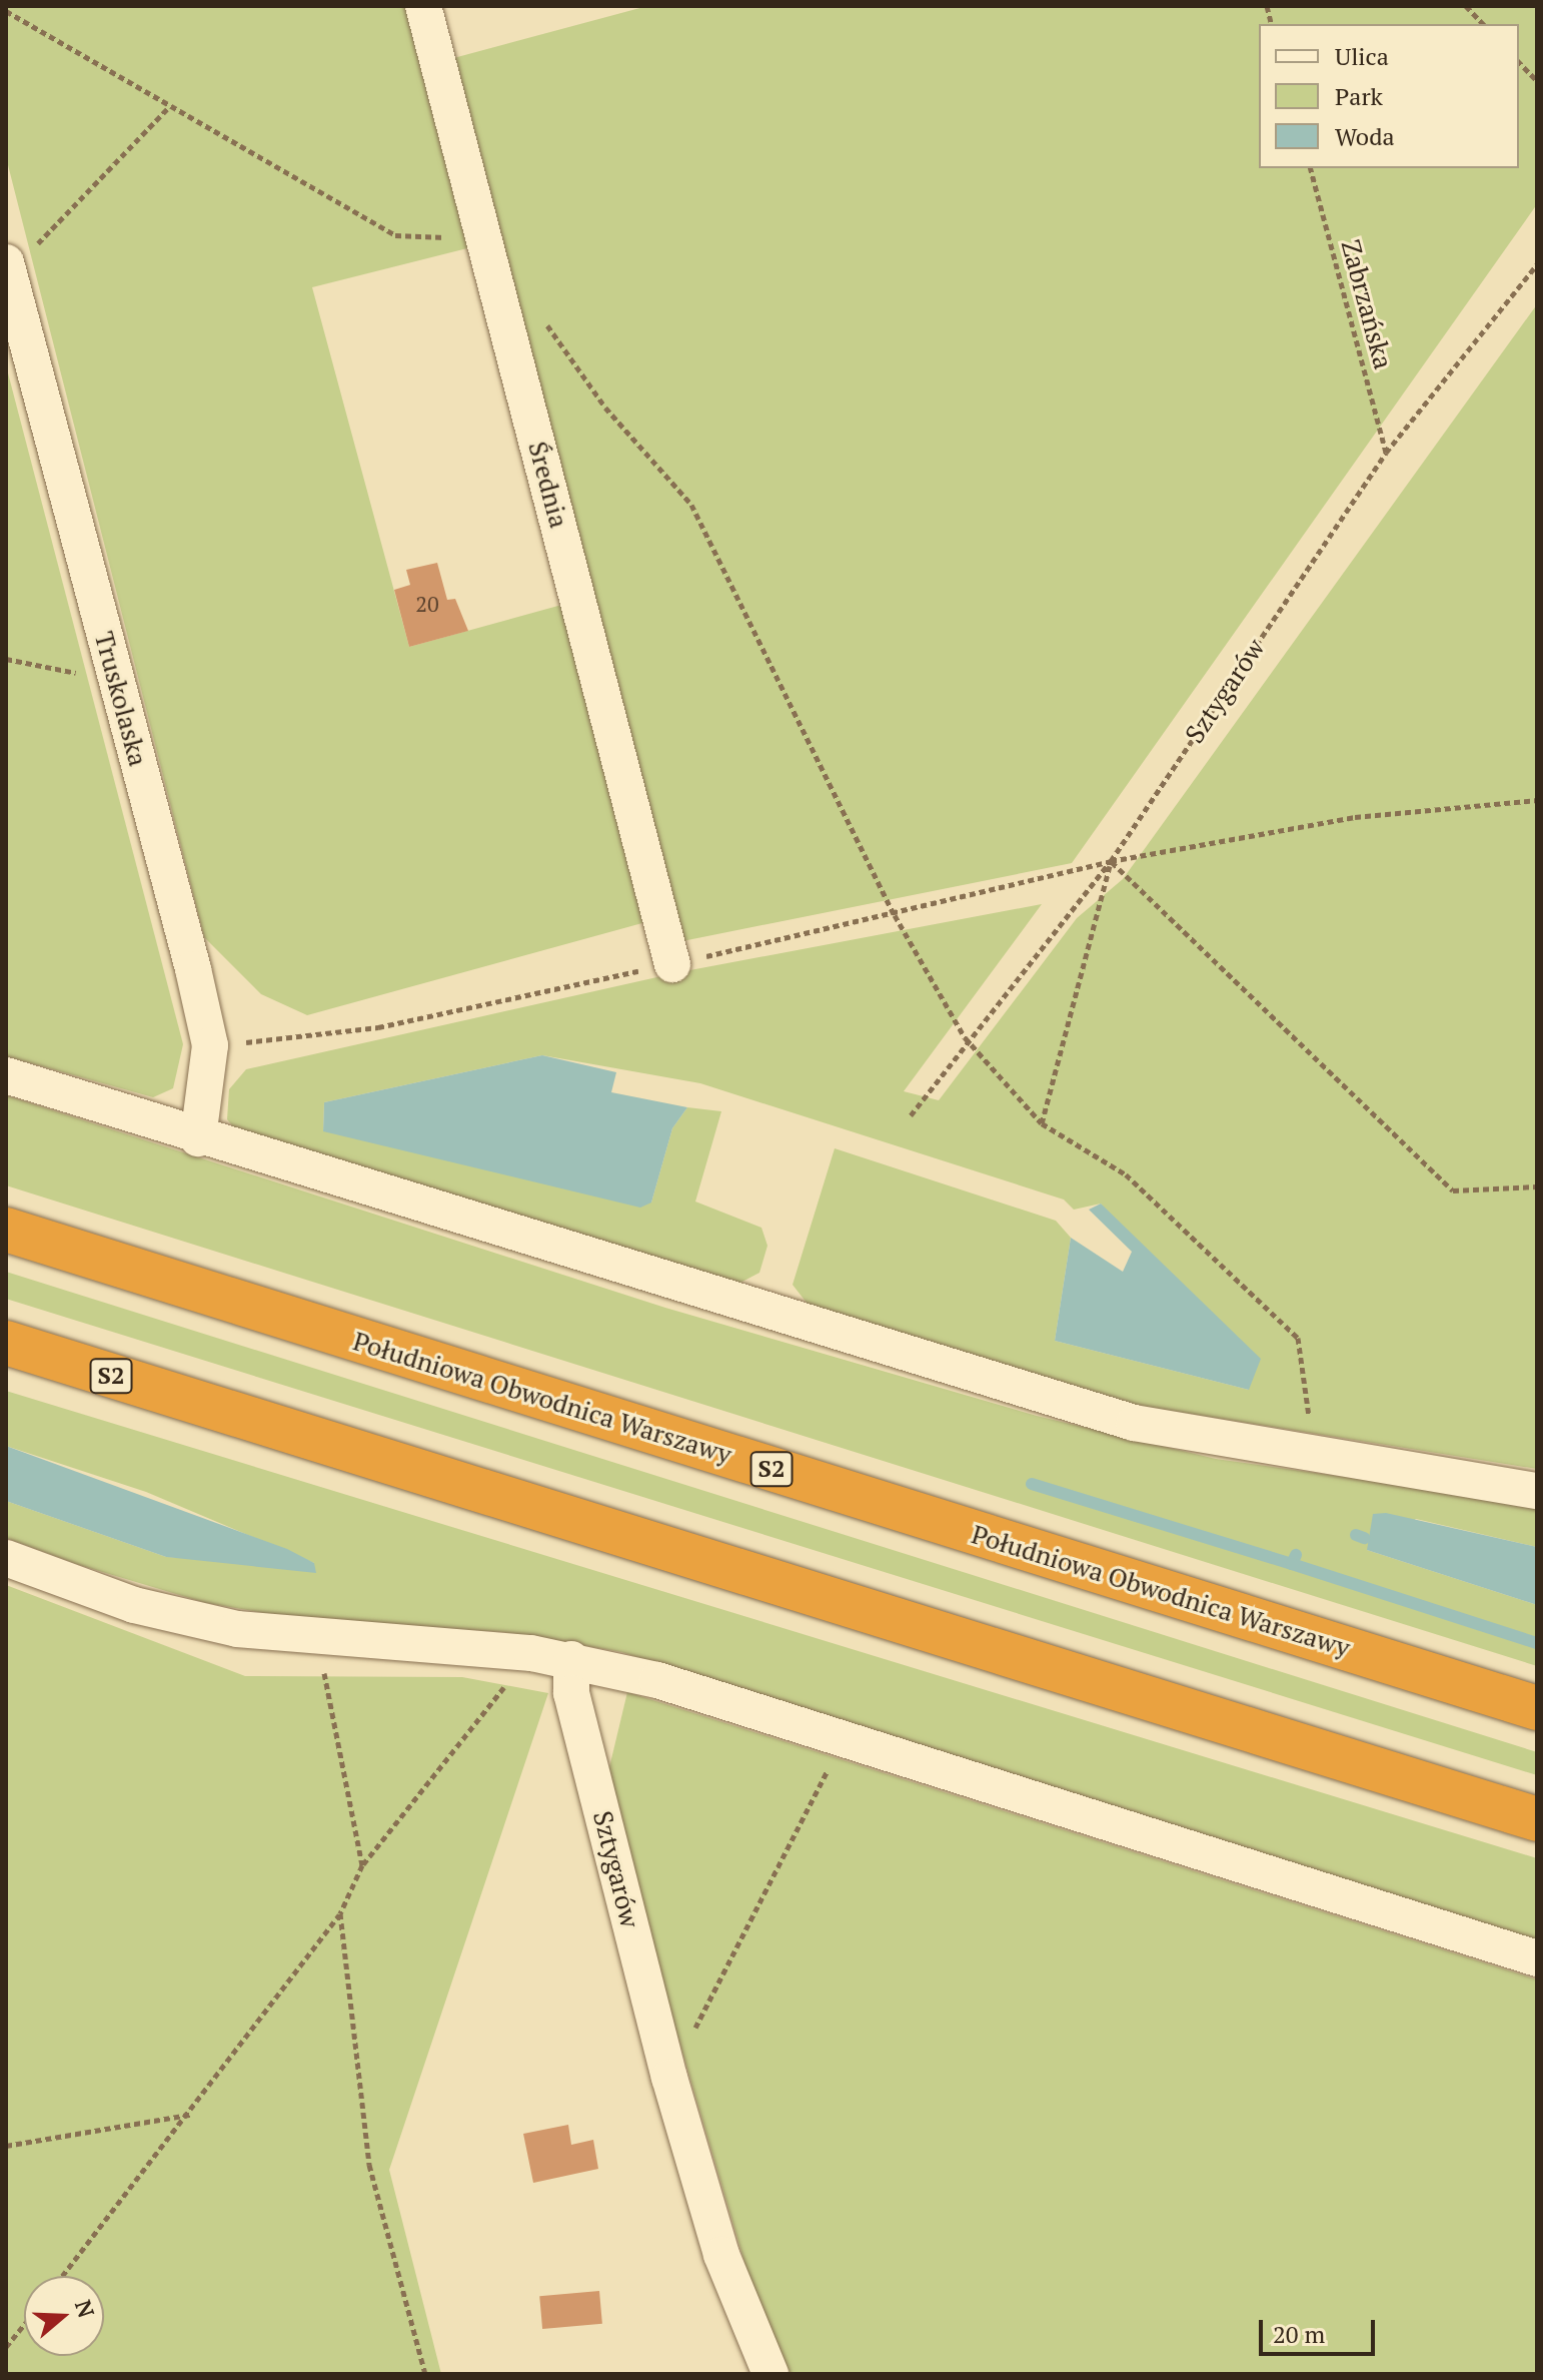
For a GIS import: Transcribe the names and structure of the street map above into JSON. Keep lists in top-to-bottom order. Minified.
{"streets":{"highway":["S2","Południowa Obwodnica Warszawy"],"street":["Średnia","Sztygarów","Truskolaska"],"path":["Zabrzańska"]},"crossings":[["Zabrzańska","Sztygarów"]],"house_numbers":["20"],"legend":["Ulica","Park","Woda"],"scale_bar":"20 m","north":"right"}
